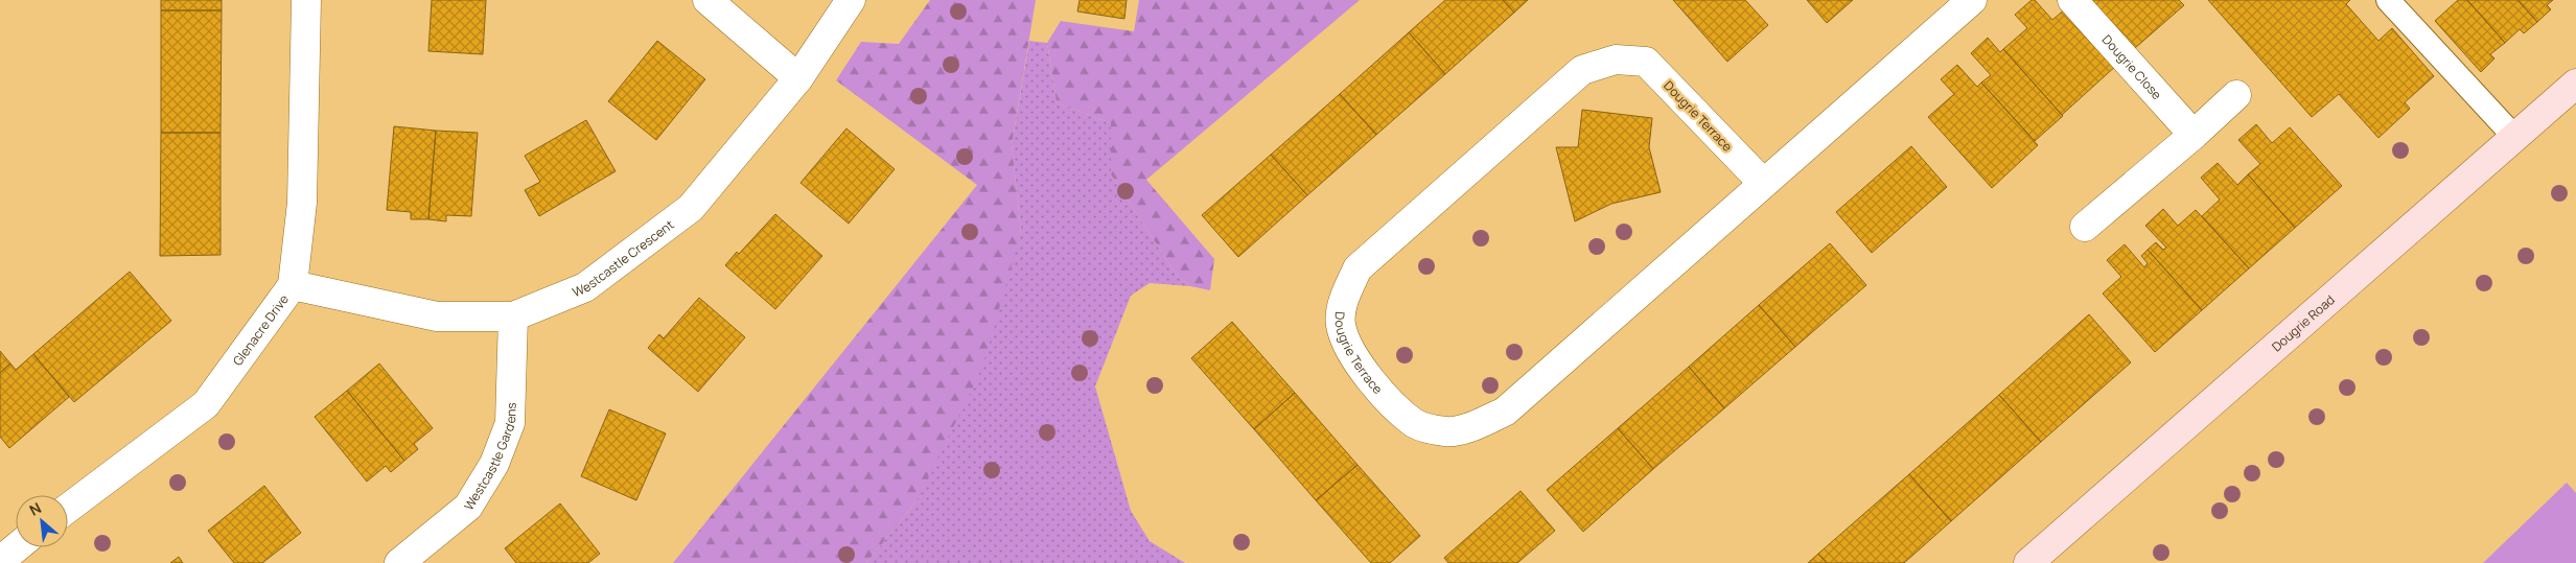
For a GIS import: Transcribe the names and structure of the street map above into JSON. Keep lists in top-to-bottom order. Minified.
{"streets":{"street":["Dougrie Close","Dougrie Terrace","Westcastle Crescent","Dougrie Road","Glenacre Drive","Westcastle Gardens"]},"crossings":[["Westcastle Crescent","Glenacre Drive"],["Westcastle Crescent","Westcastle Gardens"]],"north":"top left"}
